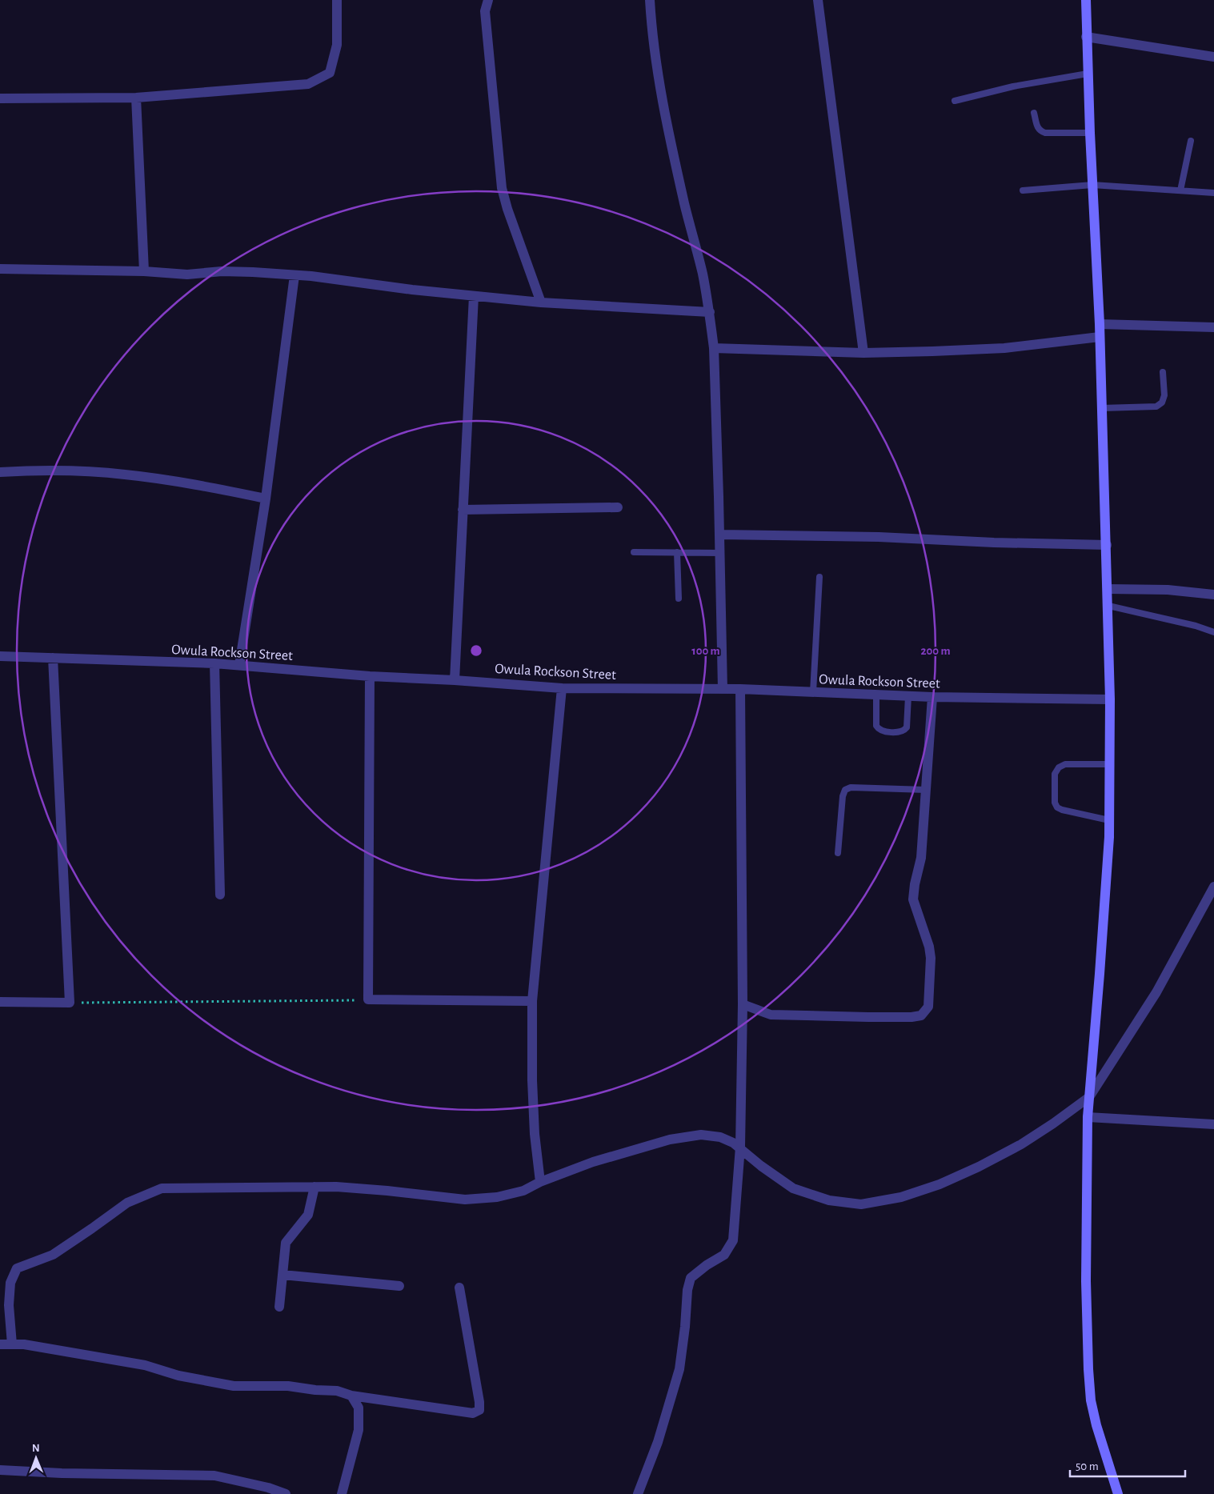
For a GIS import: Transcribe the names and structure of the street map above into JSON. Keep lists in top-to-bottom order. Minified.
{"streets":{"street":["Owula Rockson Street"]},"scale_bar":"50 m","north":"top","rings":["100 m","200 m"]}
